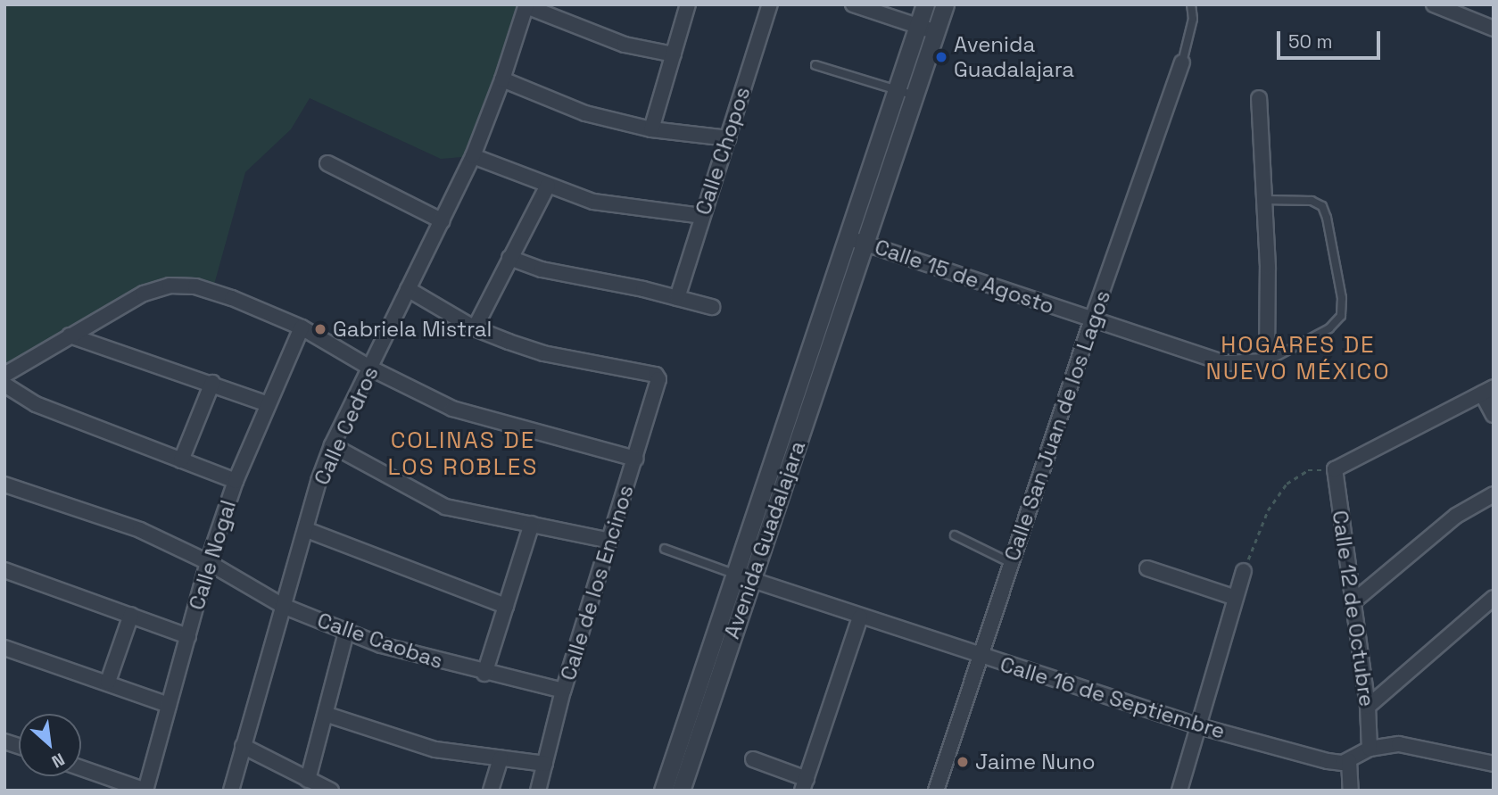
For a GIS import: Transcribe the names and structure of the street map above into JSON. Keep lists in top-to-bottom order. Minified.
{"streets":{"street":["Calle Chopos","Calle 15 de Agosto","Calle Cedros","Calle San Juan de los Lagos","Avenida Guadalajara","Calle Nogal","Calle de los Encinos","Calle 12 de Octubre","Calle Caobas","Calle 16 de Septiembre"]},"crossings":[["Calle 15 de Agosto","Calle San Juan de los Lagos"],["Calle 15 de Agosto","Avenida Guadalajara"],["Calle Cedros","Calle Caobas"],["Calle San Juan de los Lagos","Calle 16 de Septiembre"],["Avenida Guadalajara","Calle 16 de Septiembre"],["Calle Nogal","Calle Caobas"],["Calle de los Encinos","Calle Caobas"]],"districts":["HOGARES DE NUEVO MÉXICO","COLINAS DE LOS ROBLES"],"places":["Avenida Guadalajara","Gabriela Mistral","Jaime Nuno"],"scale_bar":"50 m","north":"bottom right"}
